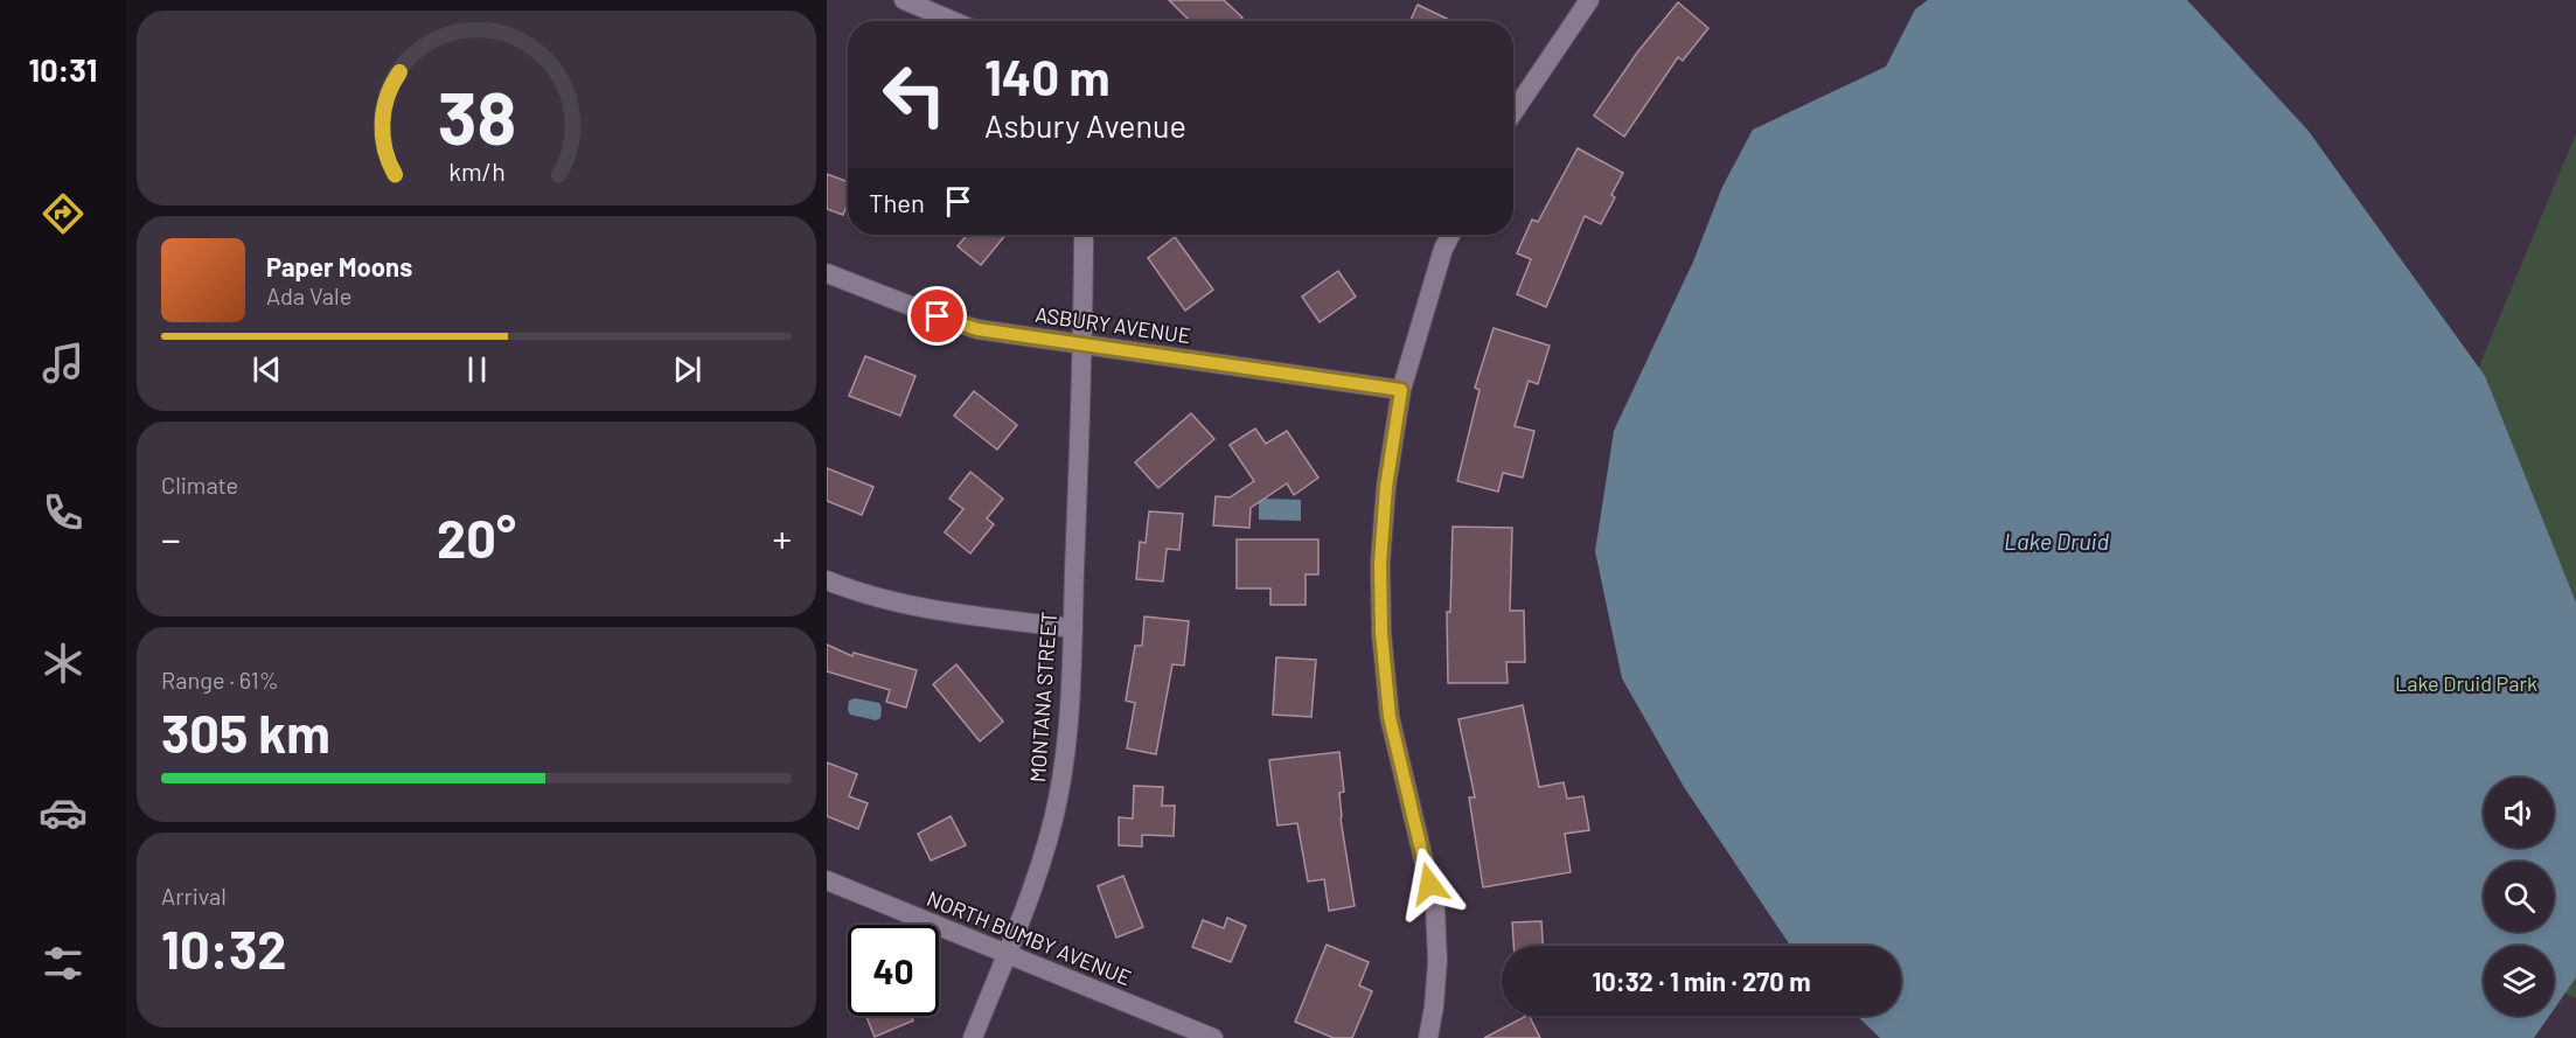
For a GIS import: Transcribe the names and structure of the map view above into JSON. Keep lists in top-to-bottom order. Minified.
{"streets":{"street":["ASBURY AVENUE","MONTANA STREET","NORTH BUMBY AVENUE"]},"crossings":[["ASBURY AVENUE","MONTANA STREET"],["MONTANA STREET","NORTH BUMBY AVENUE"]],"water":["Lake Druid"],"parks":["Lake Druid Park"],"page":{"tabs":"10:31","turn":["140 m","Asbury Avenue"],"then":"Then","song":["Paper Moons","Ada Vale"],"tile":["Climate",["Range · 61%","305 km"],["Arrival","10:32"]],"heat":["−","20°","+"],"limit":"40","trip":"10:32 · 1 min · 270 m","gauge":["38","km/h"]}}
